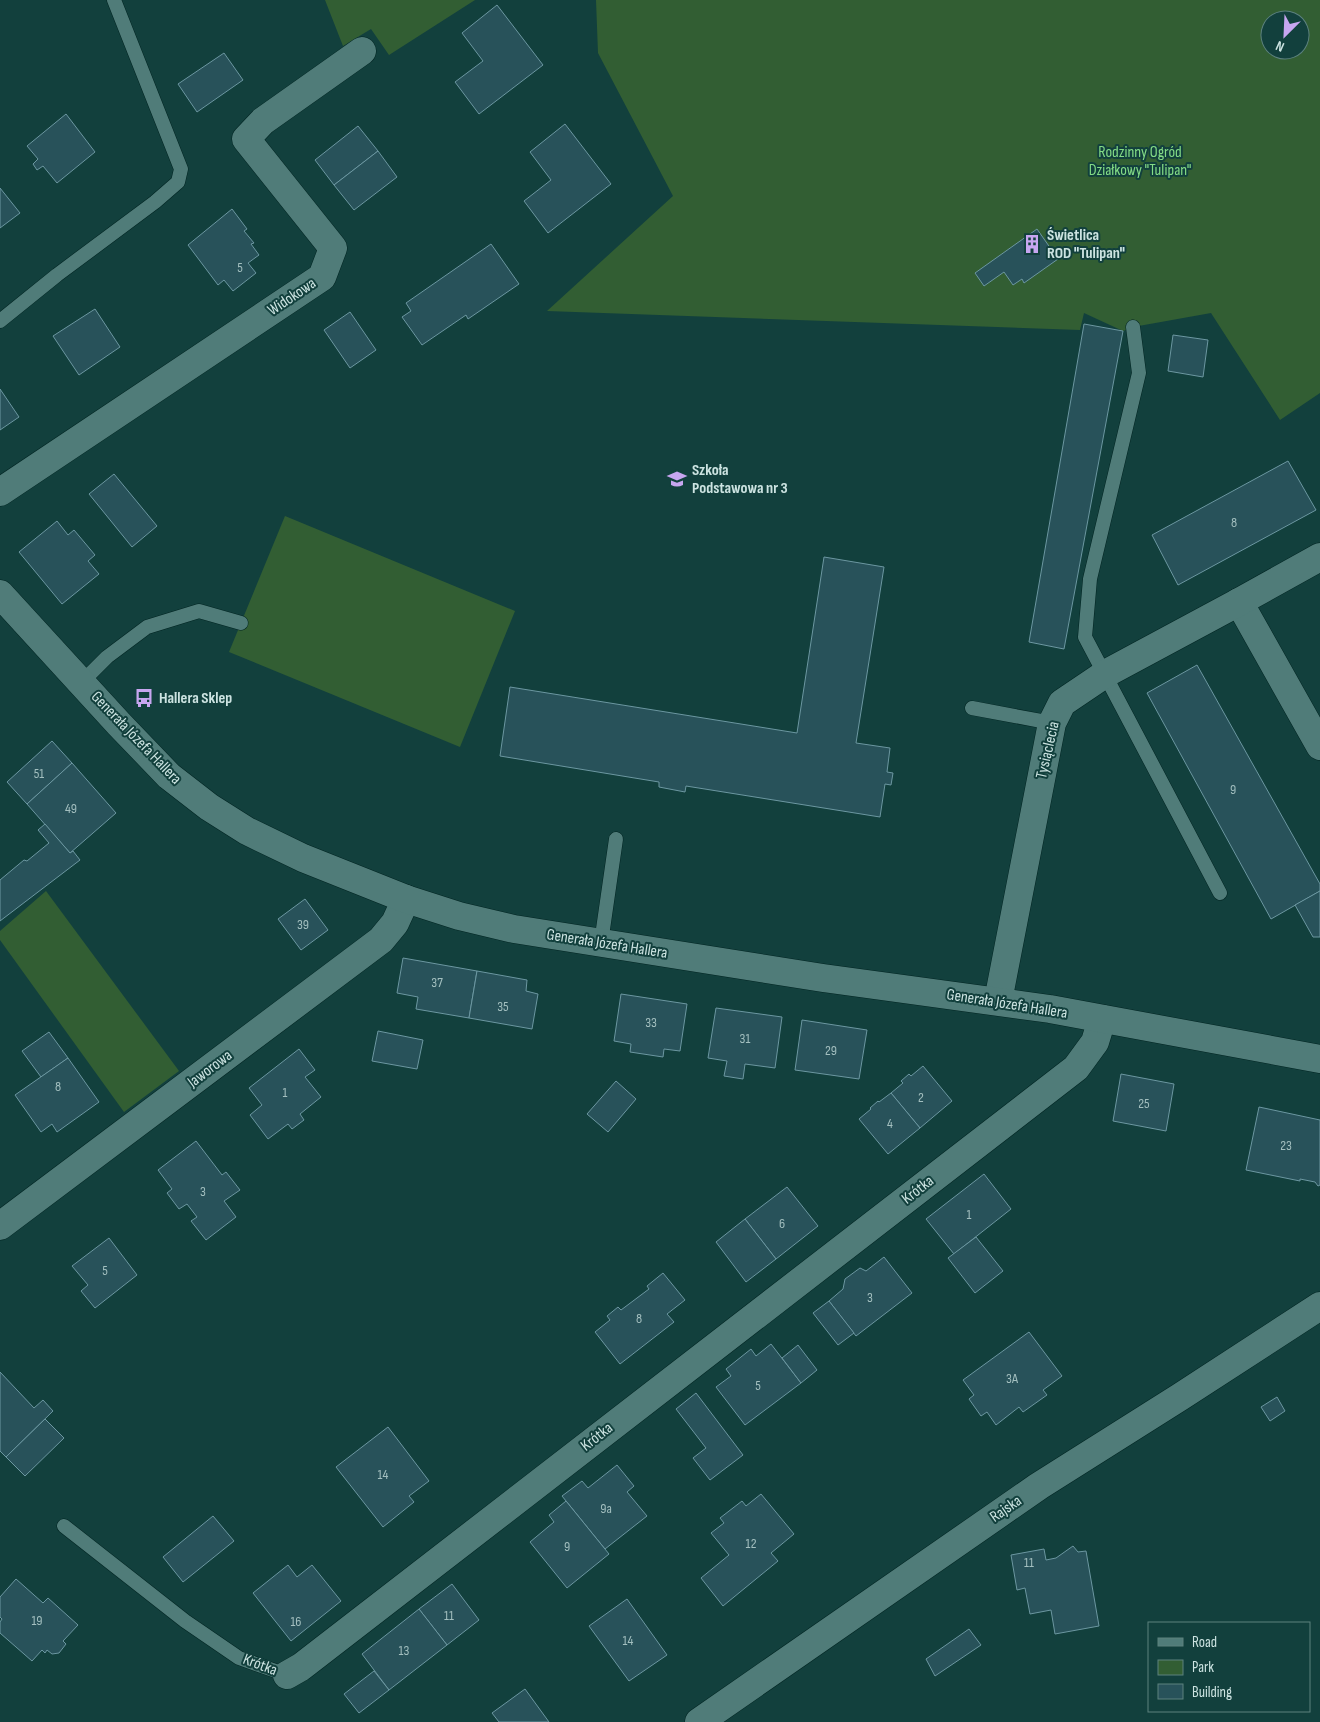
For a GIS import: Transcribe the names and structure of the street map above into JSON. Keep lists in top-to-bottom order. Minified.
{"streets":{"street":["Widokowa","Generała Józefa Hallera","Tysiąclecia","Jaworowa","Krótka","Rajska"]},"crossings":[["Generała Józefa Hallera","Tysiąclecia"],["Generała Józefa Hallera","Jaworowa"],["Generała Józefa Hallera","Krótka"]],"parks":["Rodzinny Ogród Działkowy \"Tulipan\""],"places":{"building":["Świetlica ROD \"Tulipan\""],"school or university":["Szkoła Podstawowa nr 3"],"bus stop":["Hallera Sklep"]},"house_numbers":["5","8","51","9","49","39","37","35","33","31","29","8","1","2","25","4","23","3","1","6","5","3","8","3A","5","14","9a","12","9","11","11","19","16","14","13"],"legend":["Road","Park","Building"],"north":"bottom left"}
